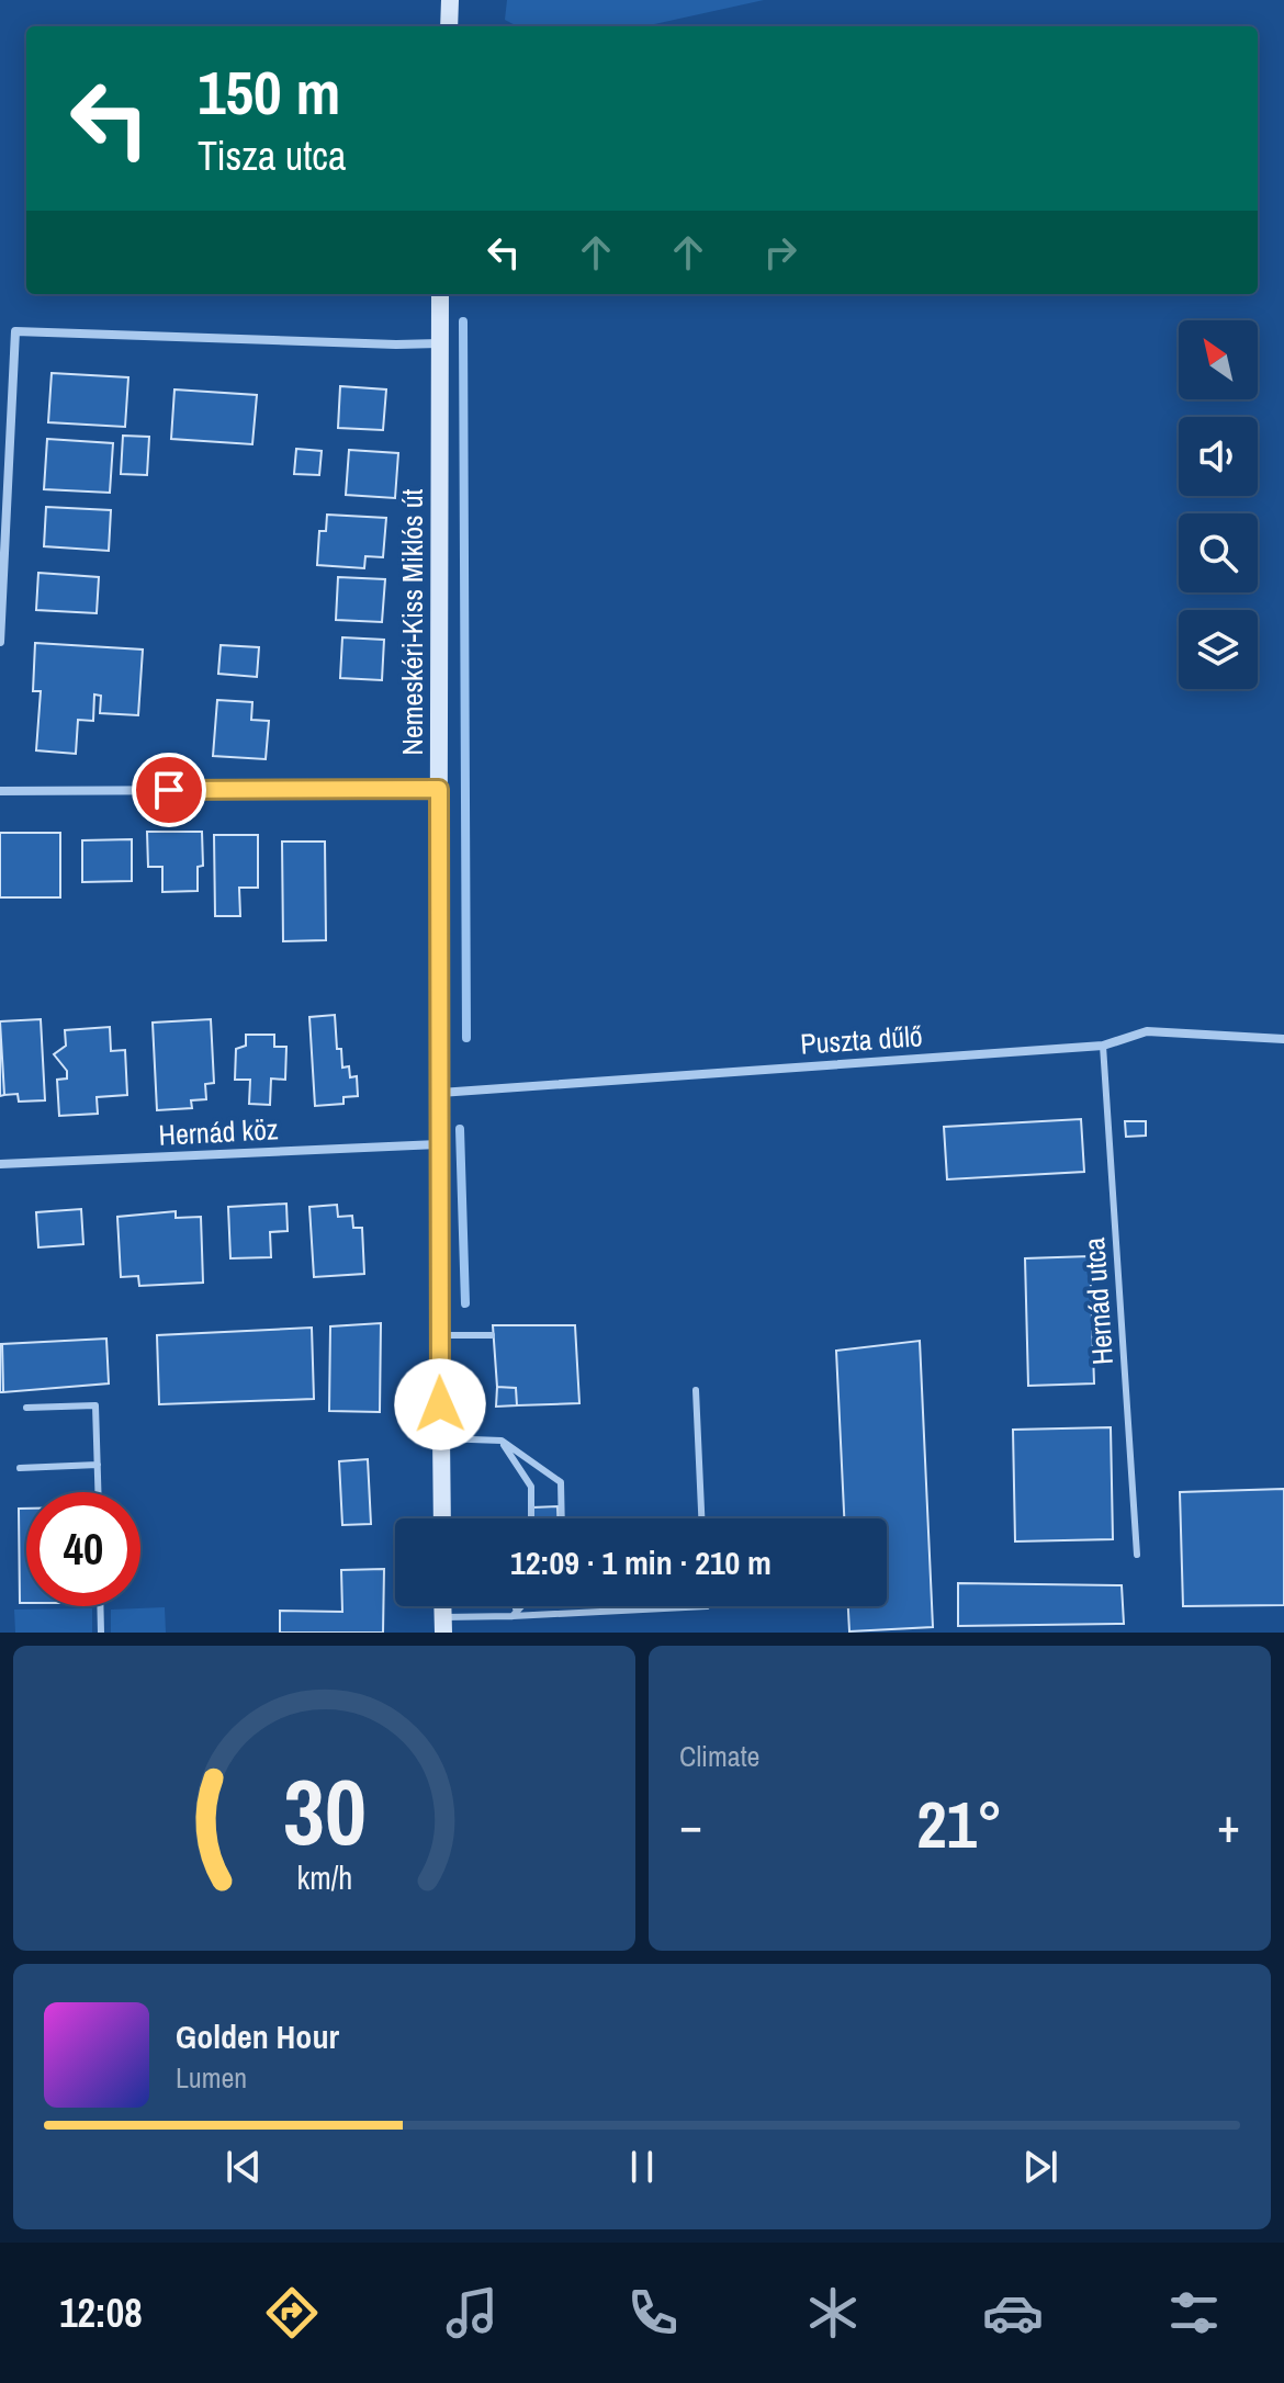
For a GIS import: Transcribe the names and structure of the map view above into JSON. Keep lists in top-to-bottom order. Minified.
{"streets":{"street":["Nemeskéri-Kiss Miklós út","Puszta dűlő","Hernád köz"],"lane":["Hernád utca"]},"crossings":[["Nemeskéri-Kiss Miklós út","Puszta dűlő"],["Nemeskéri-Kiss Miklós út","Hernád köz"],["Puszta dűlő","Hernád utca"]],"north":"top left","page":{"turn":["150 m","Tisza utca"],"limit":"40","trip":"12:09 · 1 min · 210 m","tile":"Climate","heat":["−","21°","+"],"song":["Golden Hour","Lumen"],"tabs":"12:08","gauge":["30","km/h"]}}
